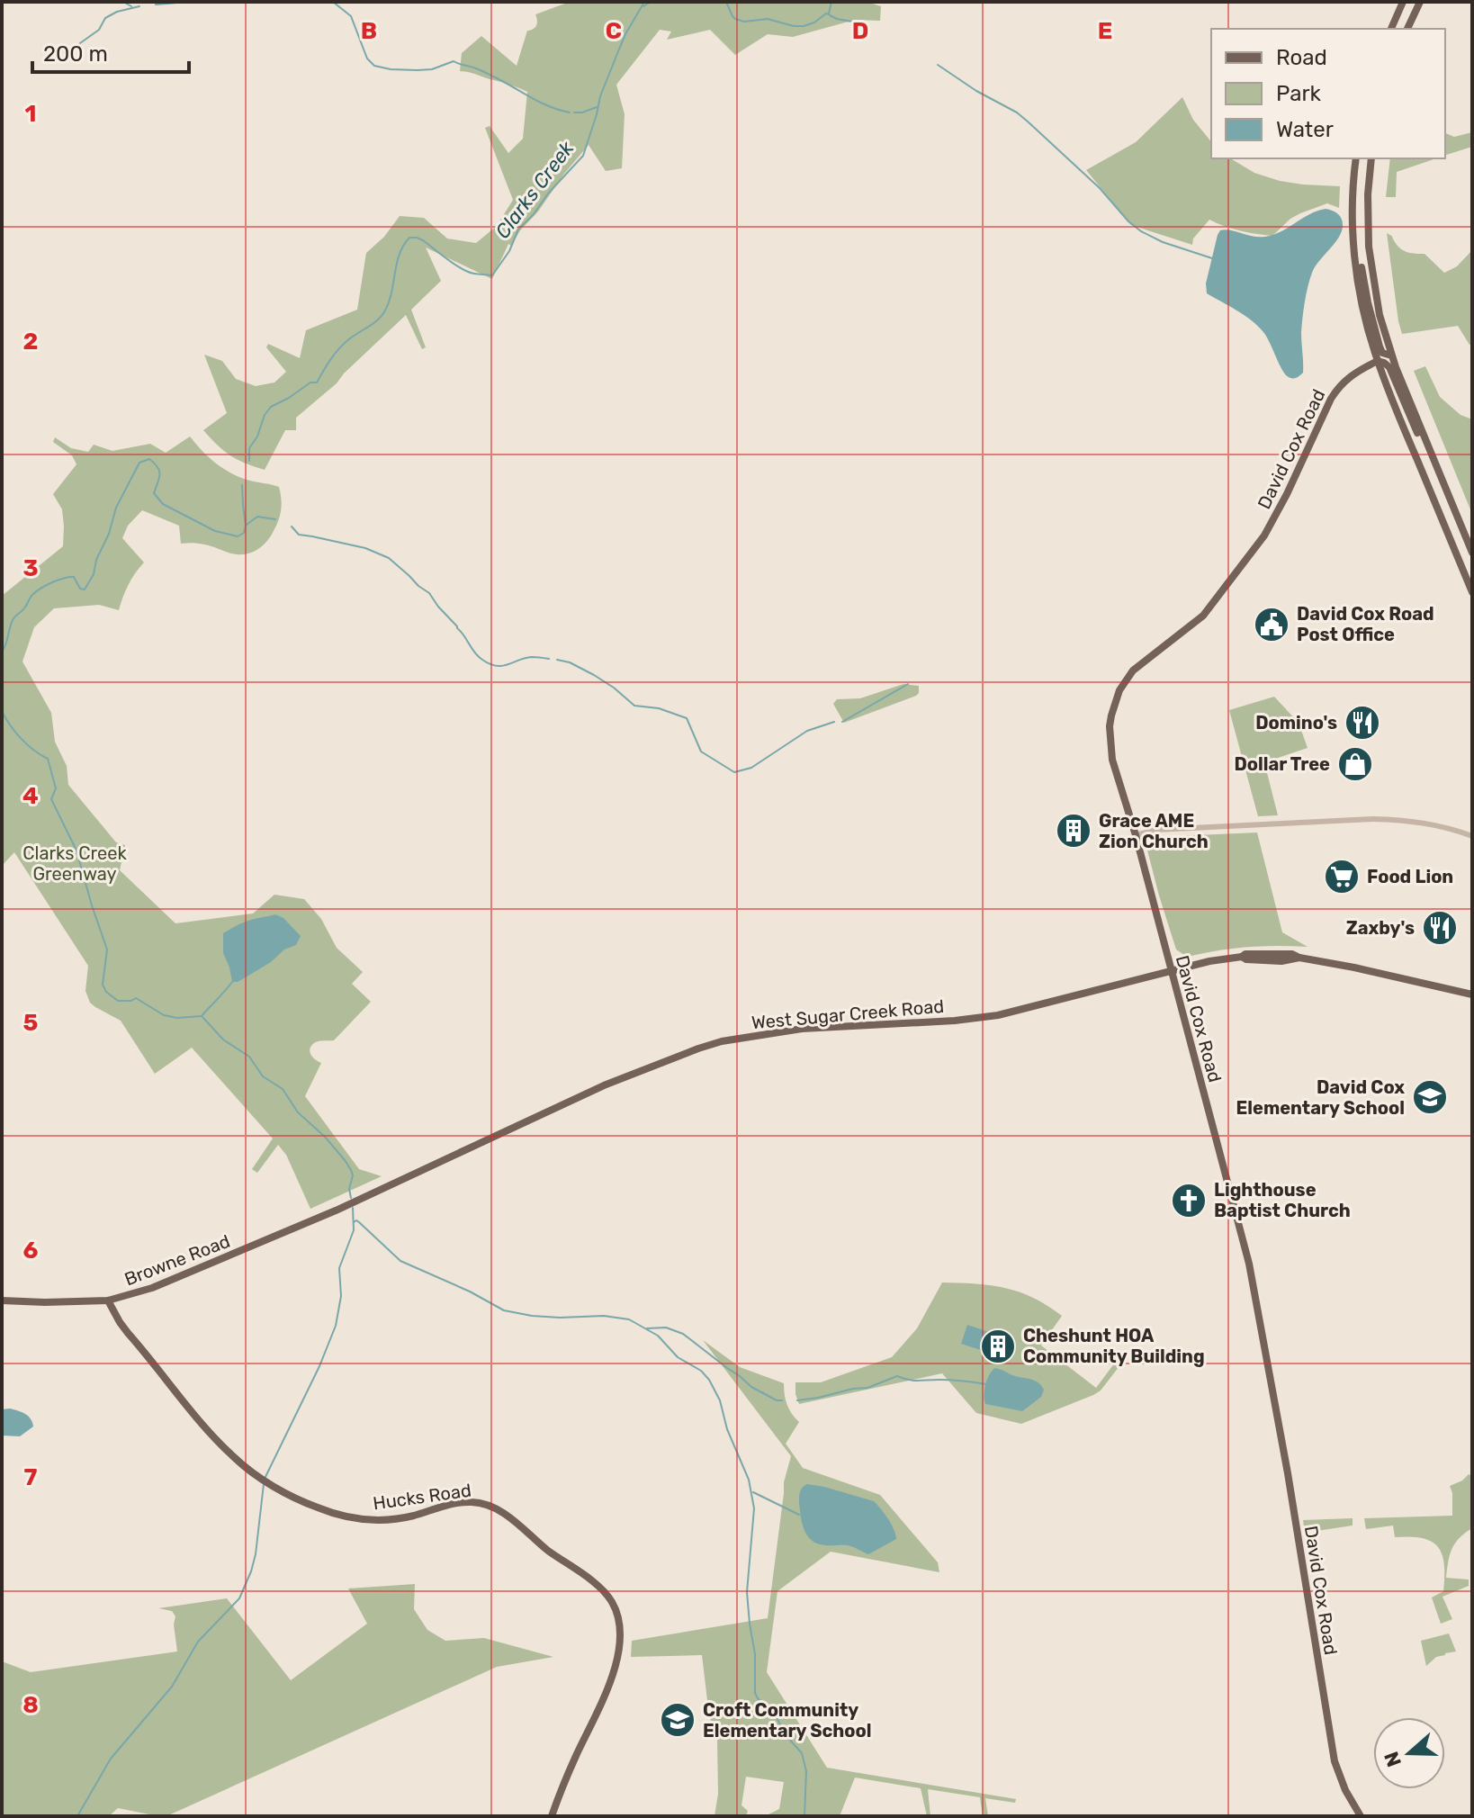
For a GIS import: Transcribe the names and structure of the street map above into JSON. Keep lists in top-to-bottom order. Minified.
{"streets":{"main road":["David Cox Road","West Sugar Creek Road","Browne Road","Hucks Road"]},"crossings":[["David Cox Road","West Sugar Creek Road"],["West Sugar Creek Road","Browne Road"],["Browne Road","Hucks Road"]],"water":["Clarks Creek"],"parks":["Clarks Creek Greenway"],"places":{"public building":["David Cox Road Post Office"],"restaurant":["Domino's","Zaxby's"],"shop":["Dollar Tree"],"building":["Grace AME Zion Church","Cheshunt HOA Community Building"],"supermarket":["Food Lion"],"school or university":["David Cox Elementary School","Croft Community Elementary School"],"church":["Lighthouse Baptist Church"]},"legend":["Road","Park","Water"],"scale_bar":"200 m","north":"left","grid":{"columns":["B","C","D","E"],"rows":["1","2","3","4","5","6","7","8"]}}
